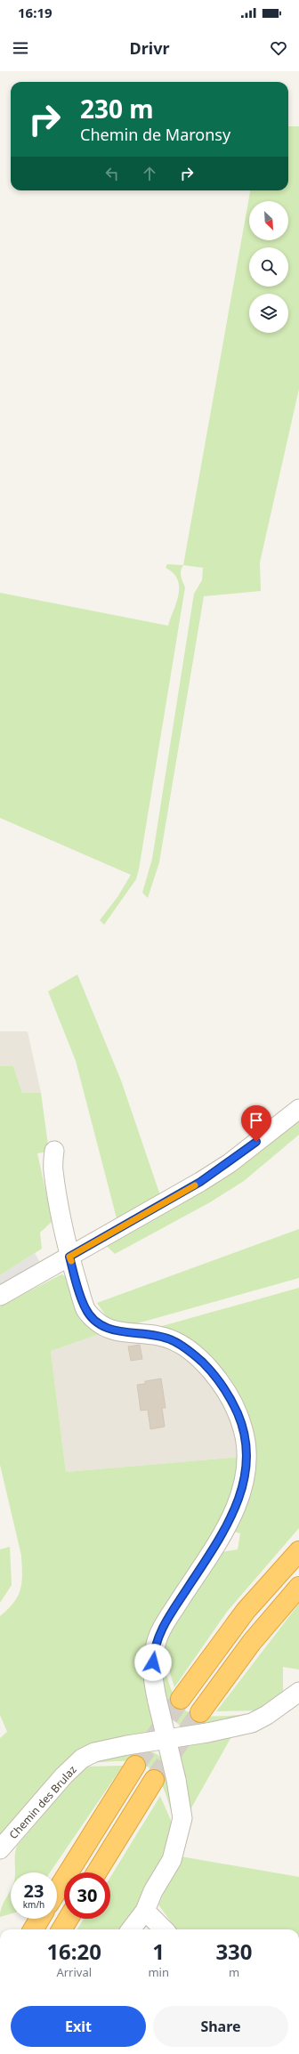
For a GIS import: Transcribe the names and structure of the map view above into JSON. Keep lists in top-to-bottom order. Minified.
{"streets":{"street":["Chemin des Brulaz"]},"north":"bottom right","page":{"status":"16:19","header":"Drivr","turn":["230 m","Chemin de Maronsy"],"speed":"23 km/h","limit":"30","eta":["16:20","Arrival","1","min","330","m"],"buttons":["Exit","Share"]}}
